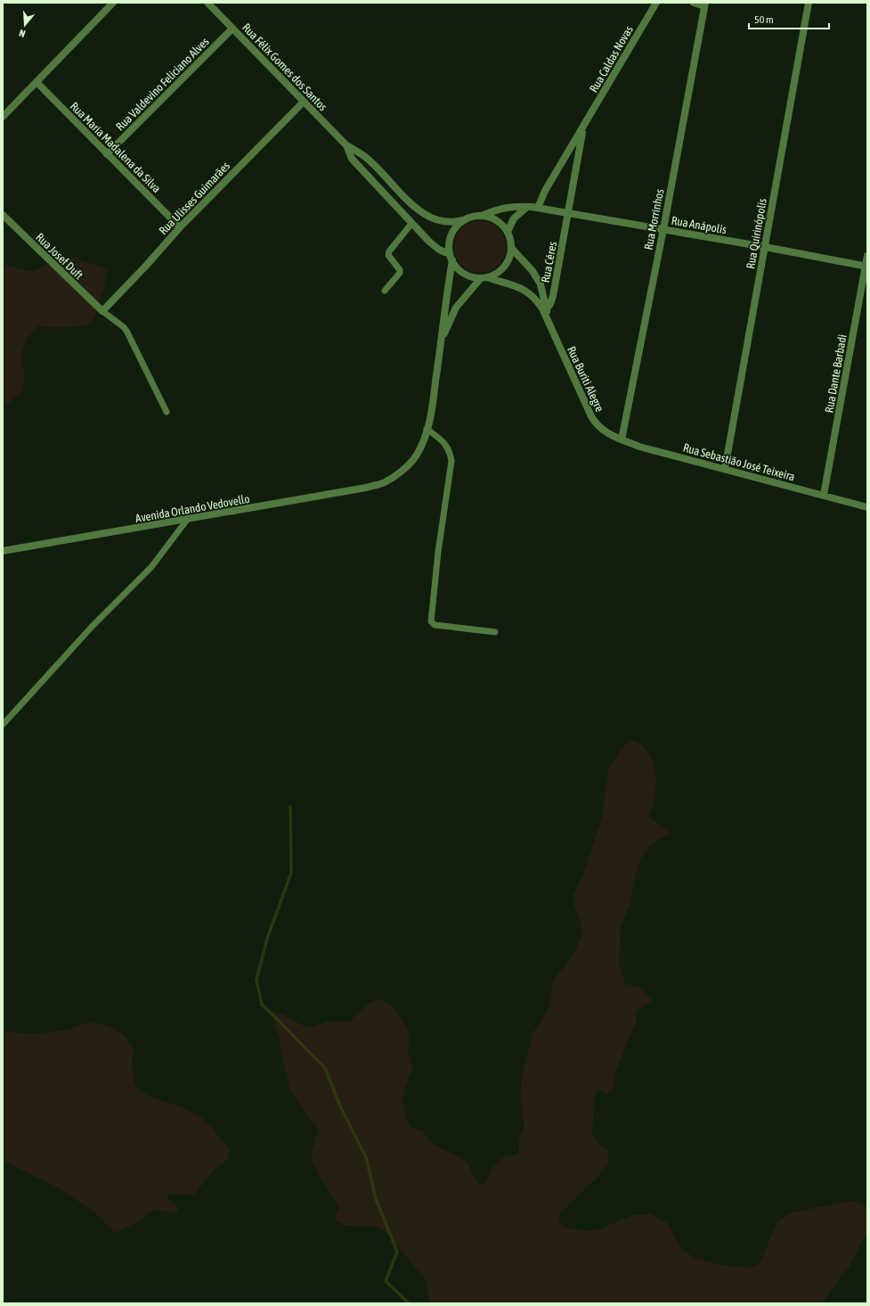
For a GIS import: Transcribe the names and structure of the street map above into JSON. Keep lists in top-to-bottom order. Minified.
{"streets":{"street":["Rua Caldas Novas","Rua Félix Gomes dos Santos","Rua Valdevino Feliciano Alves","Rua Maria Madalena da Silva","Rua Ulisses Guimarães","Rua Morrinhos","Rua Anápolis","Rua Quirinópolis","Rua Josef Duft","Rua Céres","Rua Dante Barbadi","Rua Buriti Alegre","Rua Sebastião José Teixeira","Avenida Orlando Vedovello"]},"crossings":[["Rua Caldas Novas","Rua Anápolis"],["Rua Caldas Novas","Rua Céres"],["Rua Félix Gomes dos Santos","Rua Valdevino Feliciano Alves"],["Rua Félix Gomes dos Santos","Rua Ulisses Guimarães"],["Rua Félix Gomes dos Santos","Rua Anápolis"],["Rua Félix Gomes dos Santos","Rua Buriti Alegre"],["Rua Valdevino Feliciano Alves","Rua Maria Madalena da Silva"],["Rua Maria Madalena da Silva","Rua Ulisses Guimarães"],["Rua Ulisses Guimarães","Rua Josef Duft"],["Rua Morrinhos","Rua Anápolis"],["Rua Morrinhos","Rua Sebastião José Teixeira"],["Rua Anápolis","Rua Quirinópolis"],["Rua Anápolis","Rua Céres"],["Rua Anápolis","Rua Dante Barbadi"],["Rua Anápolis","Rua Buriti Alegre"],["Rua Quirinópolis","Rua Sebastião José Teixeira"],["Rua Céres","Rua Buriti Alegre"],["Rua Dante Barbadi","Rua Sebastião José Teixeira"],["Rua Buriti Alegre","Rua Sebastião José Teixeira"]],"scale_bar":"50 m","north":"bottom"}
